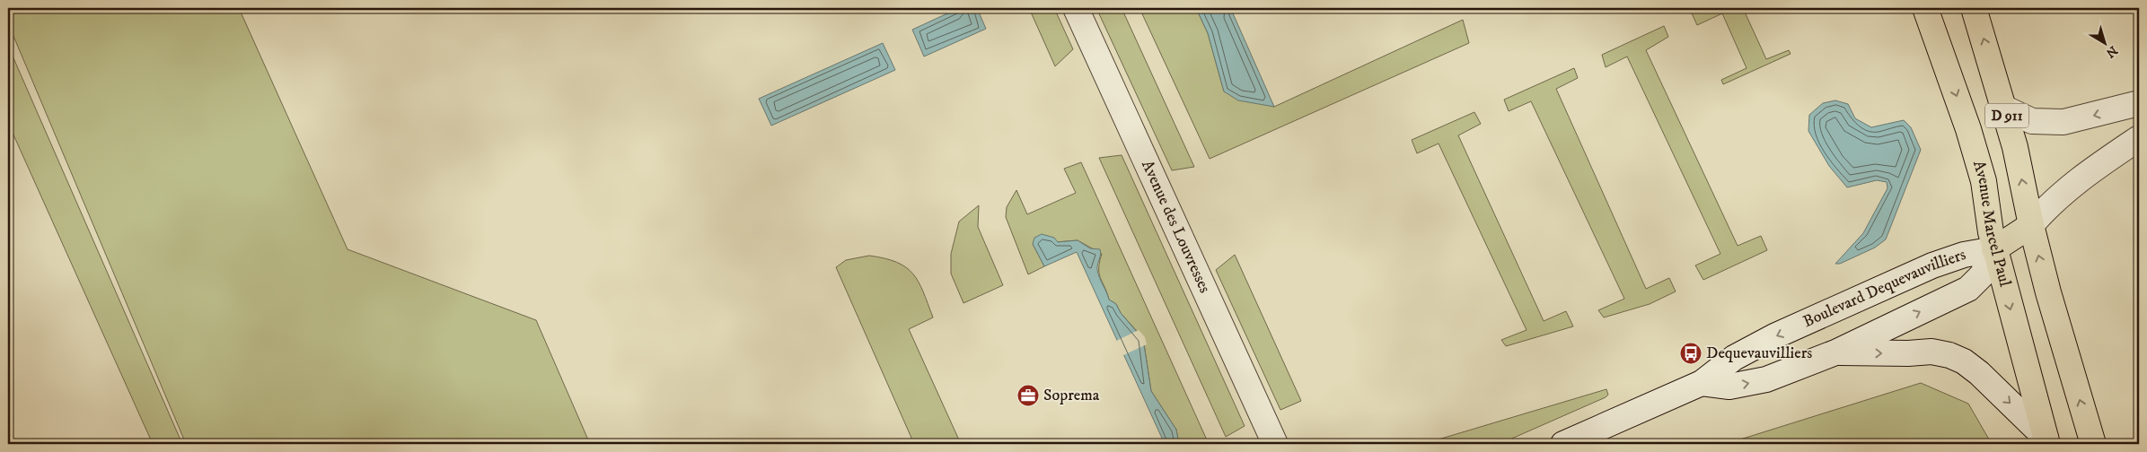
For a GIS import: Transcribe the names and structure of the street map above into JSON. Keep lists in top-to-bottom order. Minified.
{"streets":{"main road":["D 911","Avenue Marcel Paul","Avenue des Louvresses","Boulevard Dequevauvilliers"]},"crossings":[["Avenue Marcel Paul","Boulevard Dequevauvilliers"]],"places":{"bus stop":["Dequevauvilliers"],"office":["Soprema"]},"north":"bottom right"}
